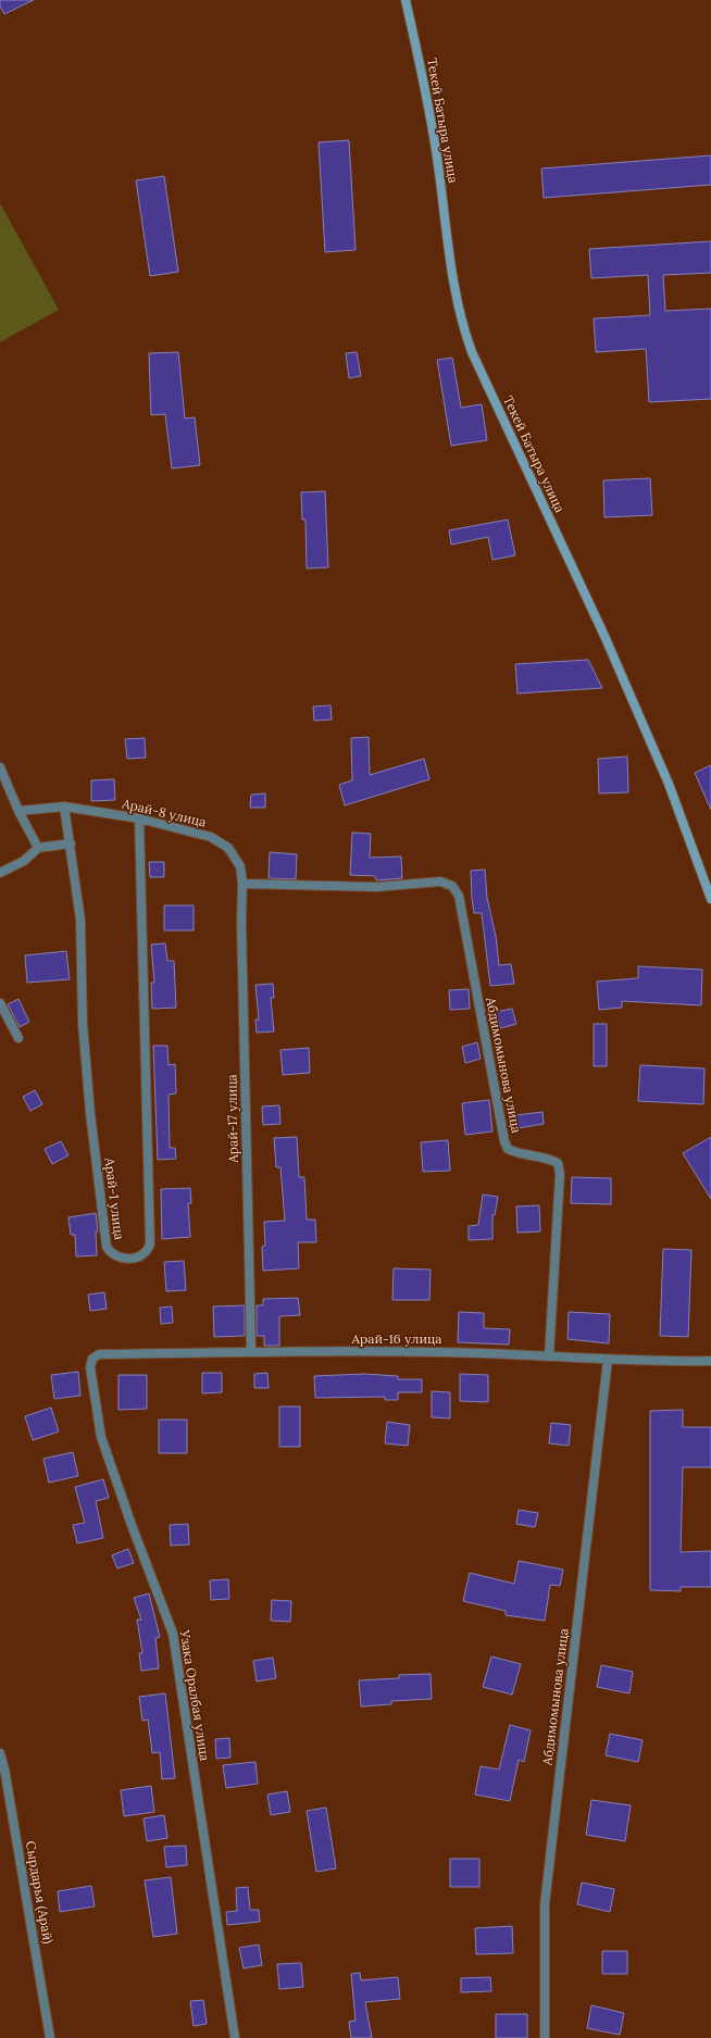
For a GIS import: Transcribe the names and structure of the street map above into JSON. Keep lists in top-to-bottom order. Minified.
{"streets":{"street":["Текей Батыра улица","Арай-8 улица","Абдимомынова улица","Арай-17 улица","Арай-1 улица","Арай-16 улица","Узака Оралбая улица","Сырдарья (Арай)"]},"crossings":[["Арай-8 улица","Абдимомынова улица"],["Арай-8 улица","Арай-17 улица"],["Арай-8 улица","Арай-1 улица"],["Абдимомынова улица","Арай-17 улица"],["Абдимомынова улица","Арай-16 улица"],["Арай-17 улица","Арай-16 улица"],["Арай-16 улица","Узака Оралбая улица"]]}
